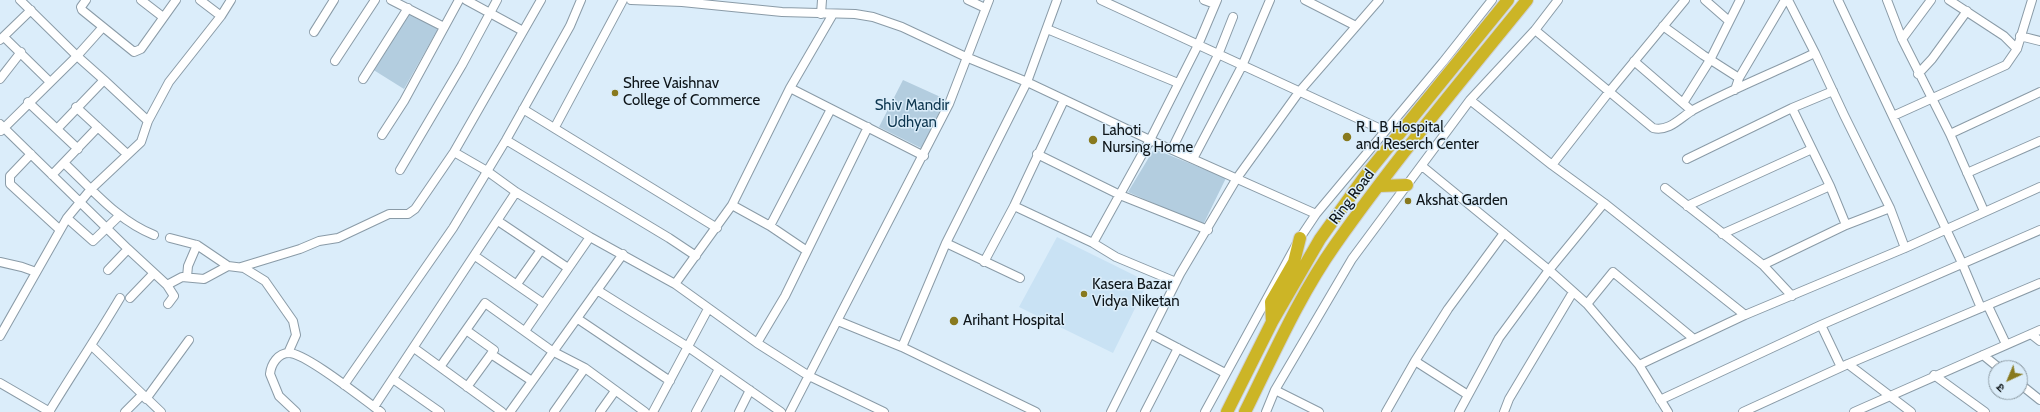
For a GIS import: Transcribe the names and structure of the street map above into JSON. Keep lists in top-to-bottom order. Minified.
{"streets":{"highway":["Ring Road"]},"parks":["Shiv Mandir Udhyan"],"places":["Shree Vaishnav College of Commerce","R L B Hospital and Reserch Center","Lahoti Nursing Home","Akshat Garden","Kasera Bazar Vidya Niketan","Arihant Hospital"],"north":"bottom left"}
